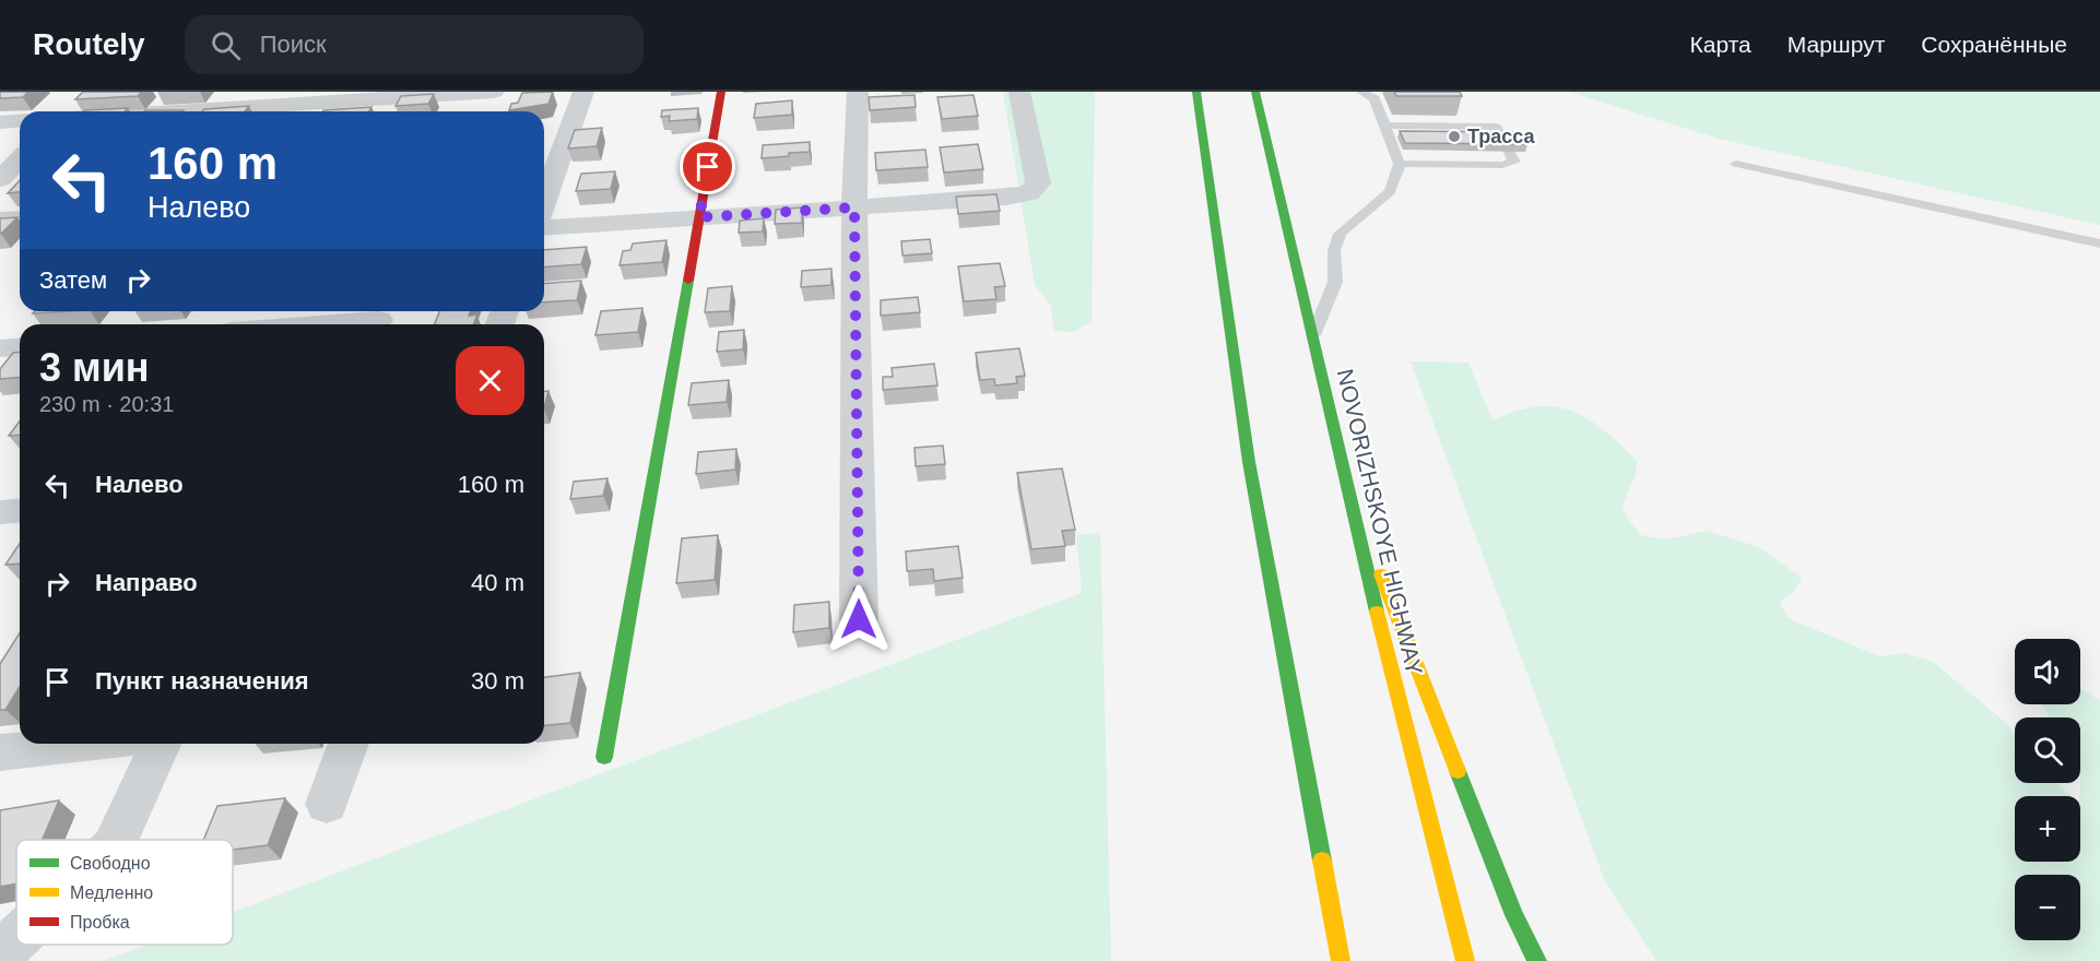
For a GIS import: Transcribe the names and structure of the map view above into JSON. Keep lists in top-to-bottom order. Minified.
{"streets":{"main road":["NOVORIZHSKOYE HIGHWAY"]},"places":["Трасса"],"legend":["Свободно","Медленно","Пробка"],"page":{"header":"Routely","search":"Поиск","nav":["Карта","Маршрут","Сохранённые"],"turn":["160 m","Налево"],"then":"Затем","heading":["3 мин","230 m · 20:31"],"list":[{"name":"Налево","value":"160 m"},{"name":"Направо","value":"40 m"},{"name":"Пункт назначения","value":"30 m"}],"map_buttons":["+","−"]}}
